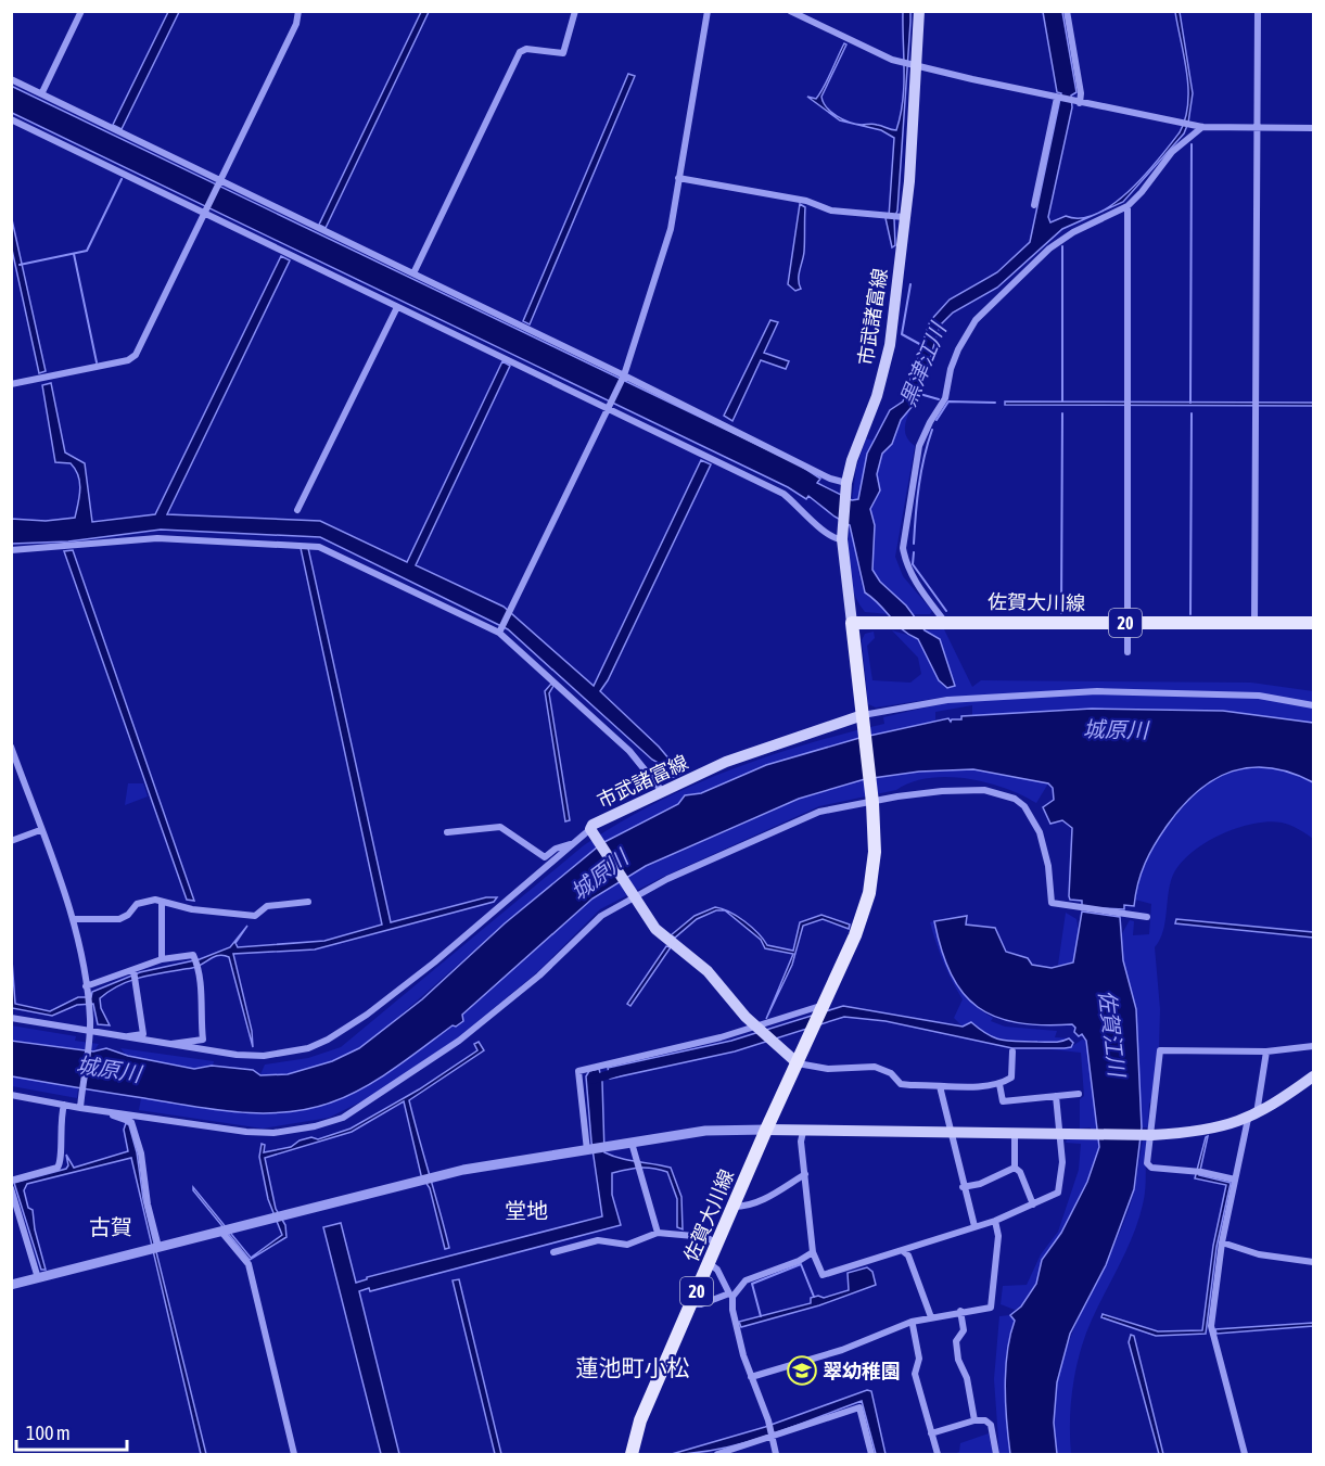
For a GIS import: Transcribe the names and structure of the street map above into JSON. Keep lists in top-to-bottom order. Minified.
{"streets":{"main road":["市武諸富線","佐賀大川線","20"]},"crossings":[["市武諸富線","佐賀大川線"],["市武諸富線","20"],["佐賀大川線","20"]],"districts":["堂地","古賀","蓮池町小松"],"water":["黒津江川","城原川","佐賀江川"],"places":{"school or university":["翠幼稚園"]},"scale_bar":"100 m"}
